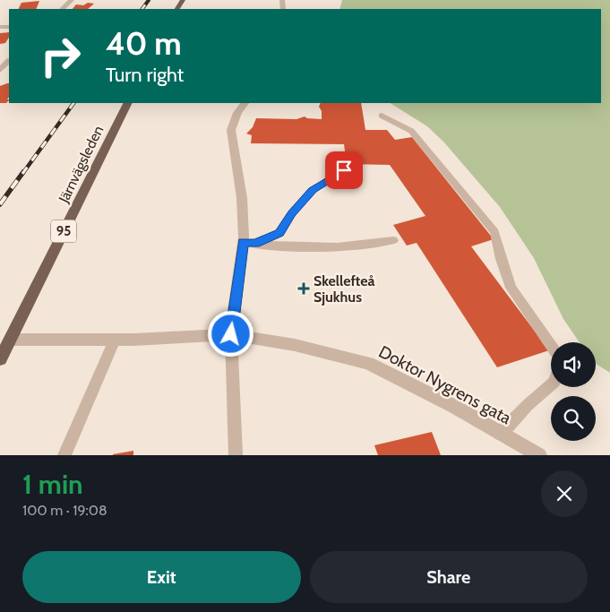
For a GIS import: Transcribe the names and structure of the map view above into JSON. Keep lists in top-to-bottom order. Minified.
{"streets":{"main road":["Järnvägsleden","95"],"street":["Doktor Nygrens gata"]},"crossings":[["Järnvägsleden","Doktor Nygrens gata"]],"places":{"health":["Skellefteå Sjukhus"]},"page":{"turn":["40 m","Turn right"],"heading":["1 min","100 m · 19:08"],"buttons":["Exit","Share"]}}
